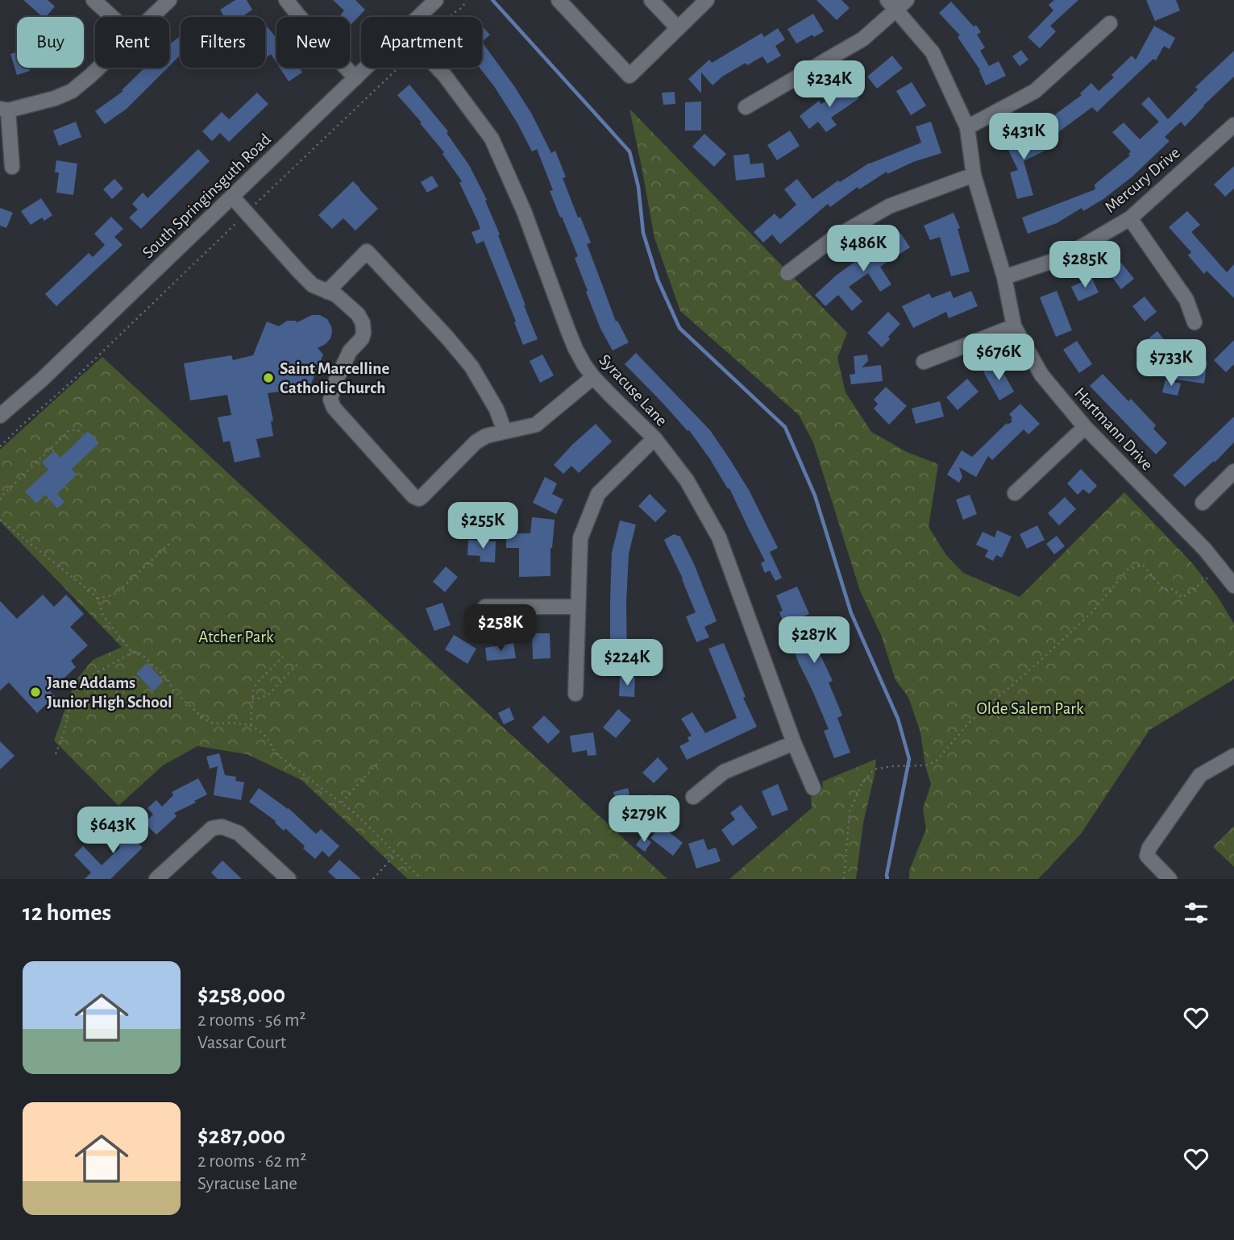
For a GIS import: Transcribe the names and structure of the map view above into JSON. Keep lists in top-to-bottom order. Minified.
{"streets":{"street":["Mercury Drive","South Springinsguth Road","Syracuse Lane","Hartmann Drive"]},"crossings":[["Mercury Drive","Hartmann Drive"]],"parks":["Atcher Park","Olde Salem Park"],"places":["Saint Marcelline Catholic Church","Jane Addams Junior High School"],"page":{"chip":["Buy","Rent","Filters","New","Apartment"],"price":["$234K","$431K","$486K","$285K","$676K","$733K","$255K","$258K","$287K","$224K","$279K","$643K"],"heading":"12 homes","list":[{"name":"$258,000","note":"2 rooms · 56 m² · Vassar Court"},{"name":"$287,000","note":"2 rooms · 62 m² · Syracuse Lane"}]}}
